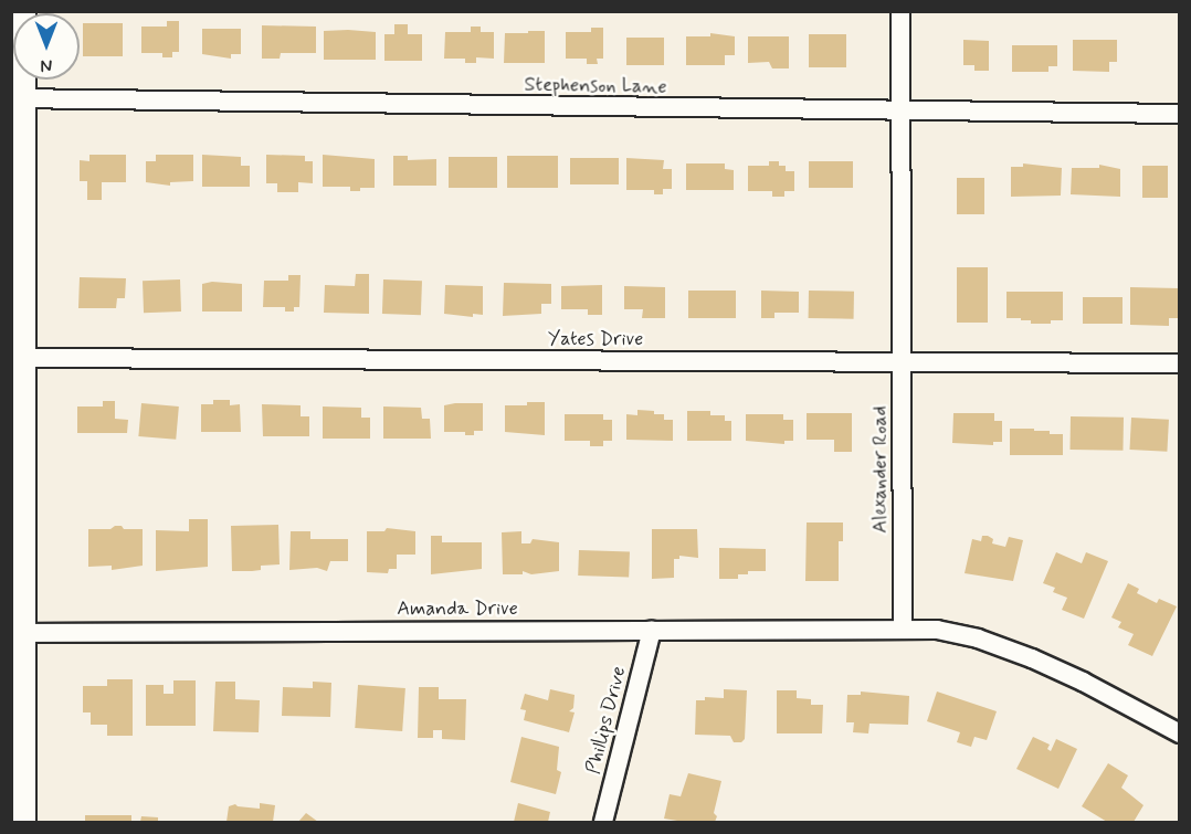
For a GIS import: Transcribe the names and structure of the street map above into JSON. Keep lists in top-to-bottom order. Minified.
{"streets":{"street":["Stephenson Lane","Yates Drive","Alexander Road","Amanda Drive","Phillips Drive"]},"crossings":[["Stephenson Lane","Alexander Road"],["Yates Drive","Alexander Road"],["Alexander Road","Amanda Drive"],["Amanda Drive","Phillips Drive"]],"north":"bottom"}
